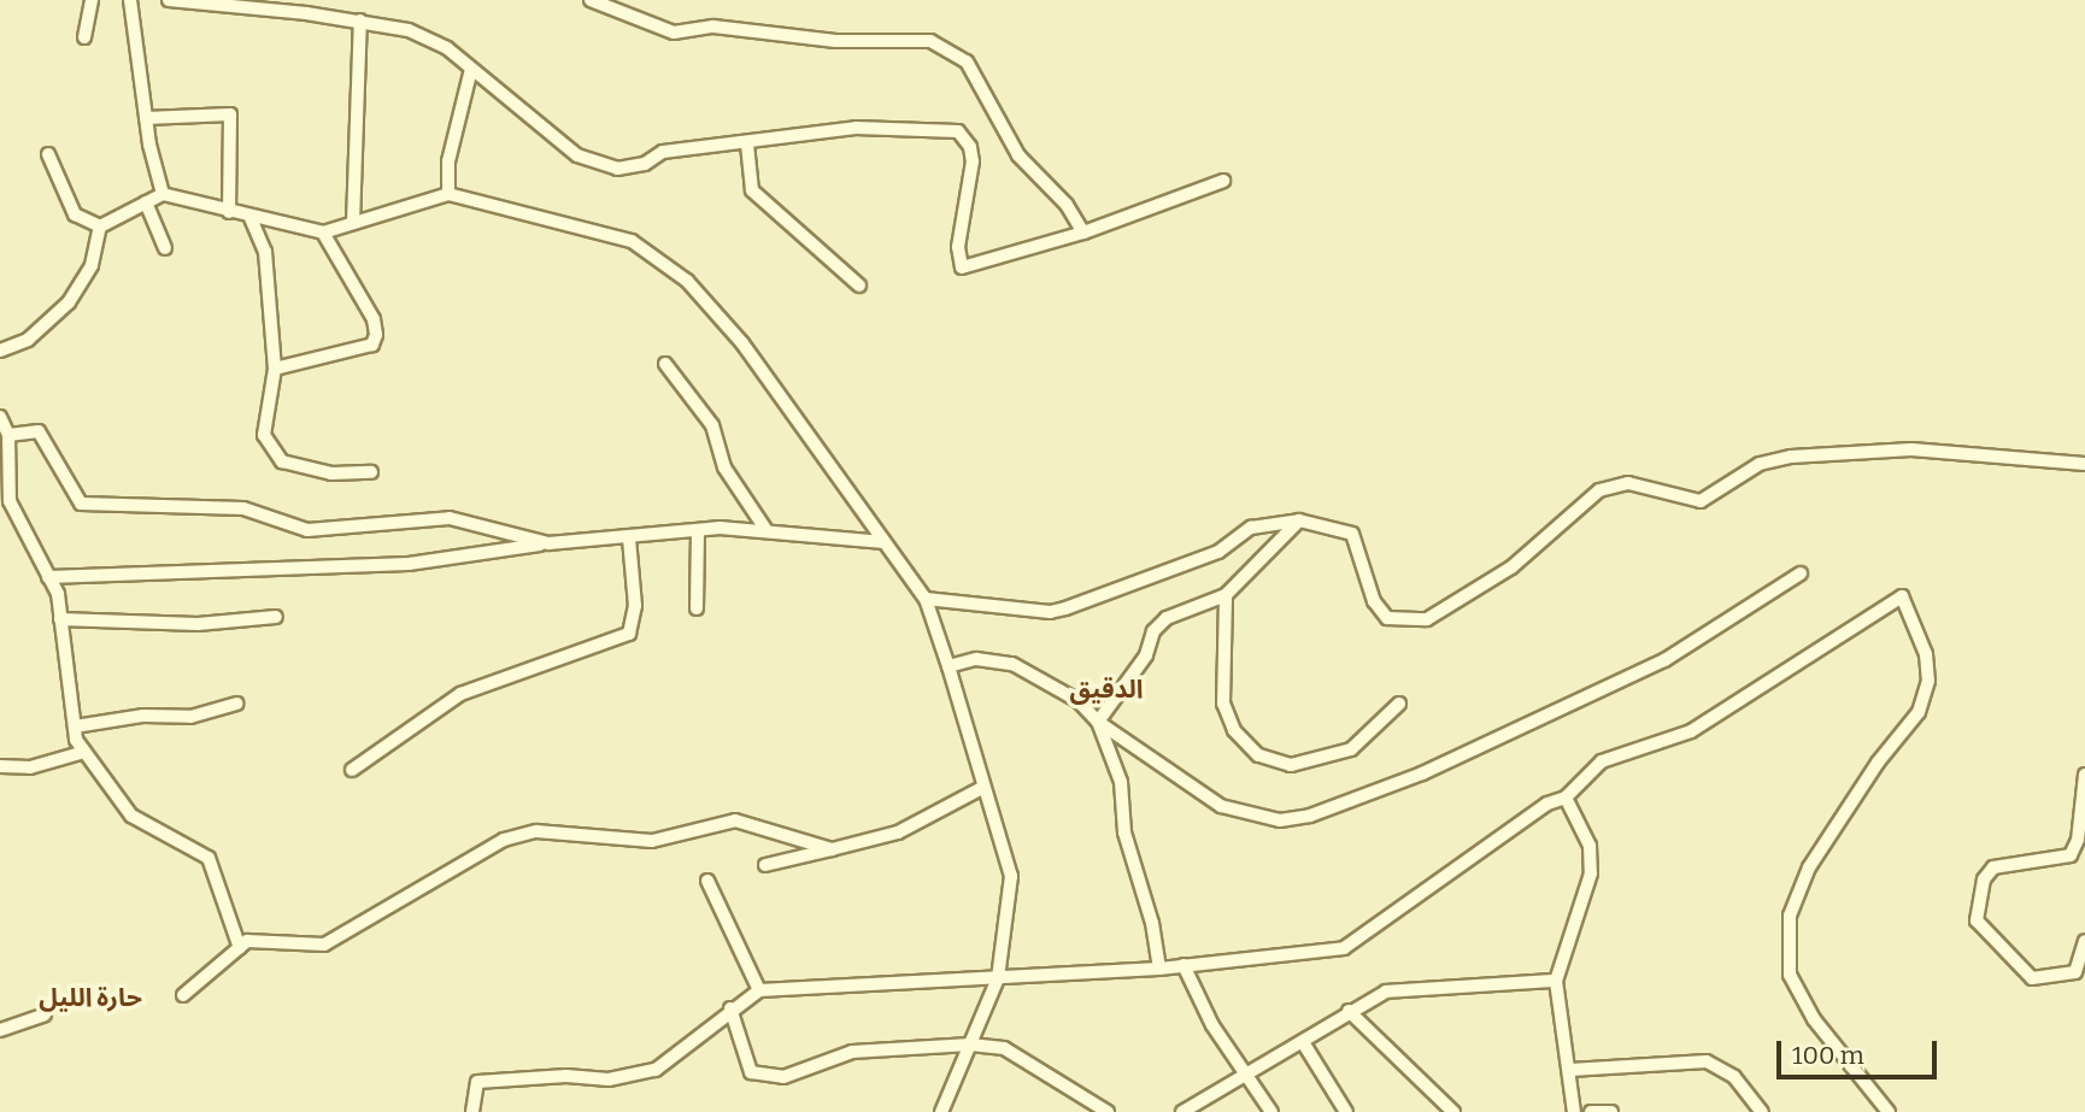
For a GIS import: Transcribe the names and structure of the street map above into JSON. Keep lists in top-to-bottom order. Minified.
{"districts":["الدقيق","حارة الليل"],"scale_bar":"100 m"}
